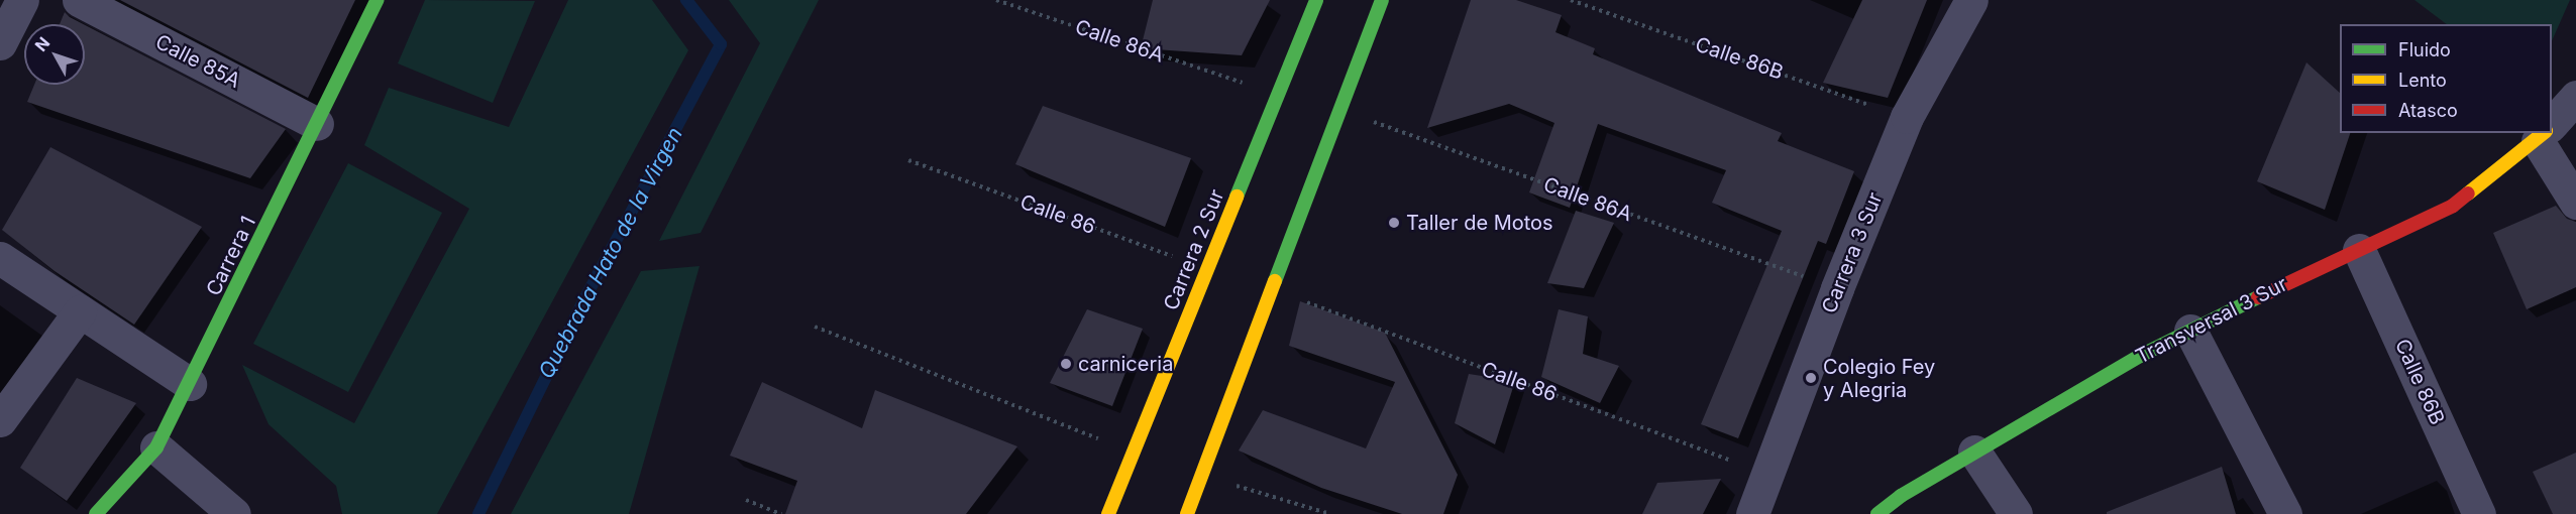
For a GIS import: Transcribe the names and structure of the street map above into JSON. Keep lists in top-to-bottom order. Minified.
{"streets":{"street":["Calle 86B","Calle 85A","Carrera 2 Sur","Carrera 3 Sur","Carrera 1","Transversal 3 Sur"],"path":["Calle 86A","Calle 86"]},"crossings":[["Calle 86A","Carrera 2 Sur"],["Calle 86A","Carrera 3 Sur"],["Calle 86B","Carrera 3 Sur"],["Calle 86B","Transversal 3 Sur"],["Calle 85A","Carrera 1"],["Calle 86","Carrera 2 Sur"],["Calle 86","Carrera 3 Sur"]],"water":["Quebrada Hato de la Virgen"],"places":["Taller de Motos","carniceria","Colegio Fey y Alegria"],"legend":["Fluido","Lento","Atasco"],"north":"top left"}
